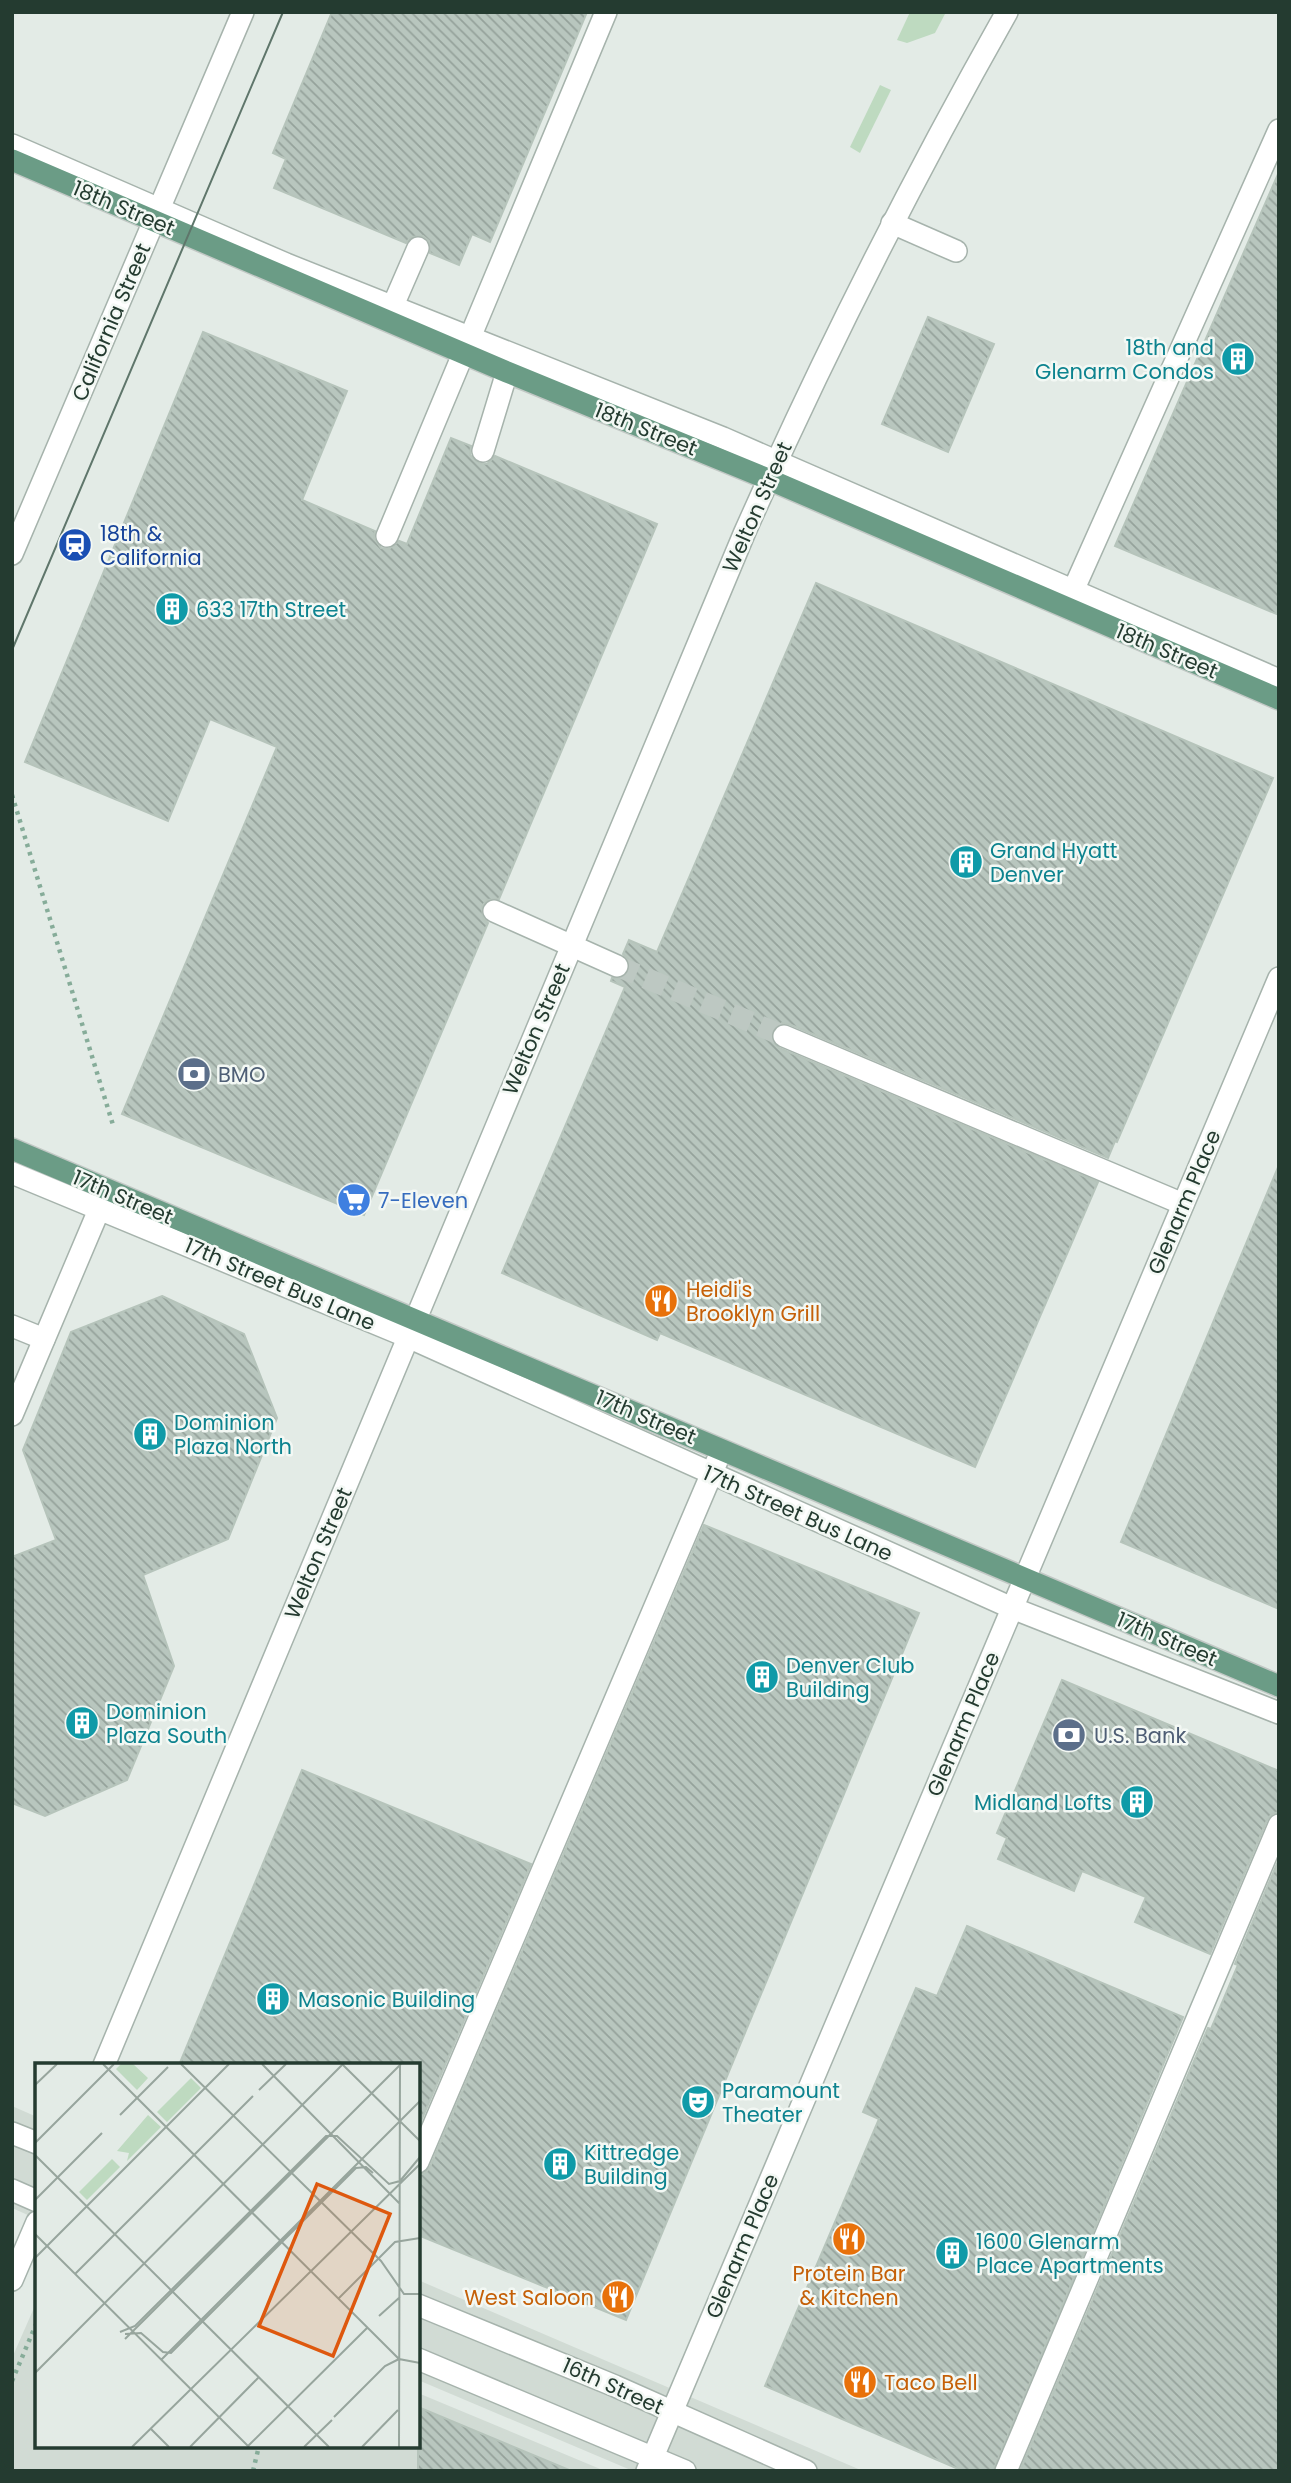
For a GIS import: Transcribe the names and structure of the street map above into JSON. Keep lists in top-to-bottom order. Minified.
{"streets":{"main road":["18th Street","17th Street"],"street":["California Street","Welton Street","Glenarm Place","17th Street Bus Lane","16th Street"]},"crossings":[["18th Street","California Street"],["18th Street","Welton Street"],["Welton Street","17th Street"],["Welton Street","17th Street Bus Lane"],["17th Street","Glenarm Place"],["17th Street","17th Street Bus Lane"],["Glenarm Place","17th Street Bus Lane"],["Glenarm Place","16th Street"]],"places":{"building":["18th and Glenarm Condos","633 17th Street","Grand Hyatt Denver","Dominion Plaza North","Denver Club Building","Dominion Plaza South","Midland Lofts","Masonic Building","Kittredge Building","1600 Glenarm Place Apartments"],"station":["18th & California"],"bank":["BMO","U.S. Bank"],"supermarket":["7-Eleven"],"restaurant":["Heidi's Brooklyn Grill","Protein Bar & Kitchen","West Saloon","Taco Bell"],"theatre":["Paramount Theater"]}}
